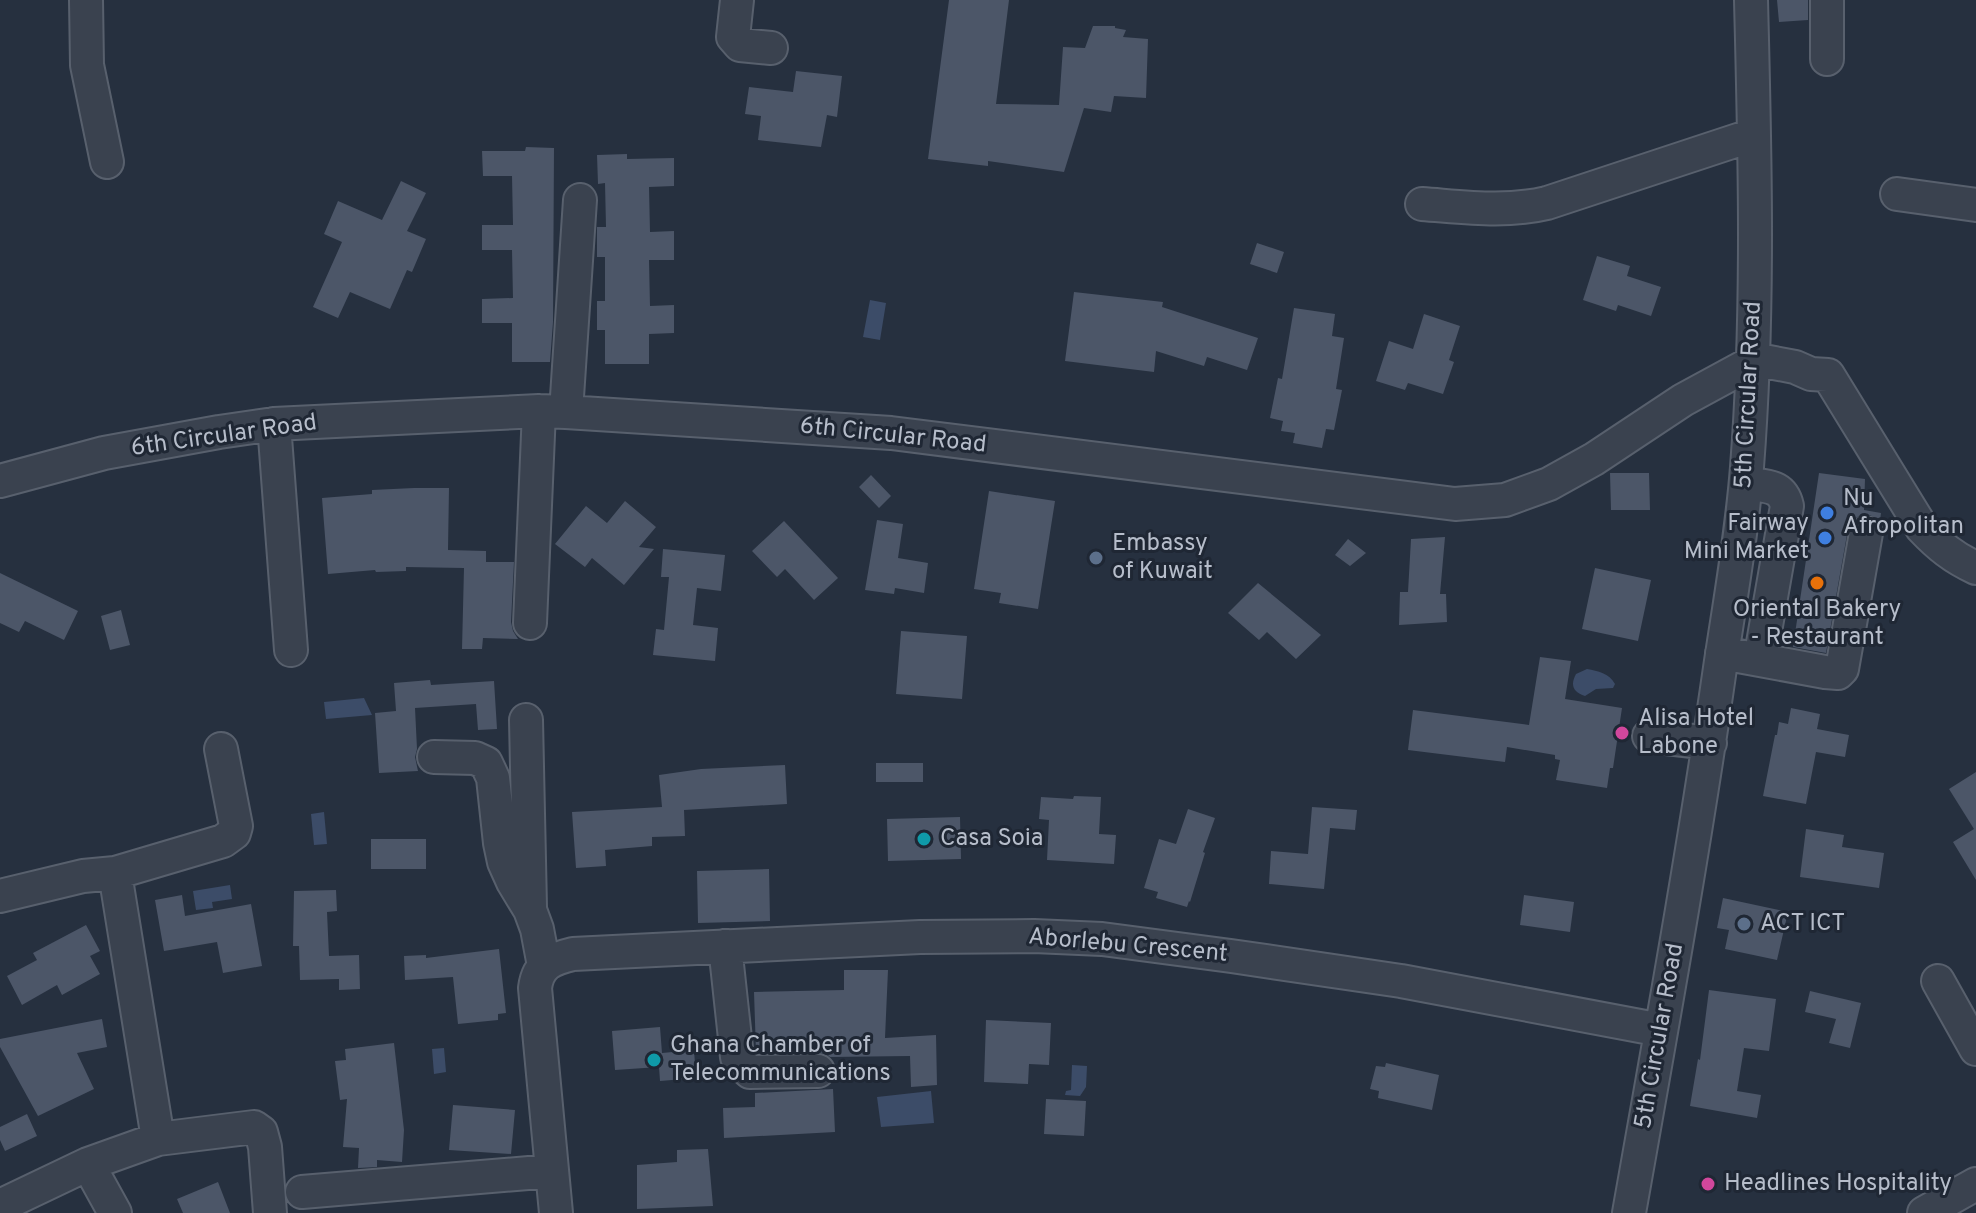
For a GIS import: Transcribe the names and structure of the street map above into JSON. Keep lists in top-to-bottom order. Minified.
{"streets":{"street":["5th Circular Road","6th Circular Road","Aborlebu Crescent"]},"crossings":[["5th Circular Road","6th Circular Road"],["5th Circular Road","Aborlebu Crescent"]],"places":["Nu Afropolitan","Fairway Mini Market","Embassy of Kuwait","Oriental Bakery - Restaurant","Alisa Hotel Labone","Casa Soia","ACT ICT","Ghana Chamber of Telecommunications","Headlines Hospitality"]}
